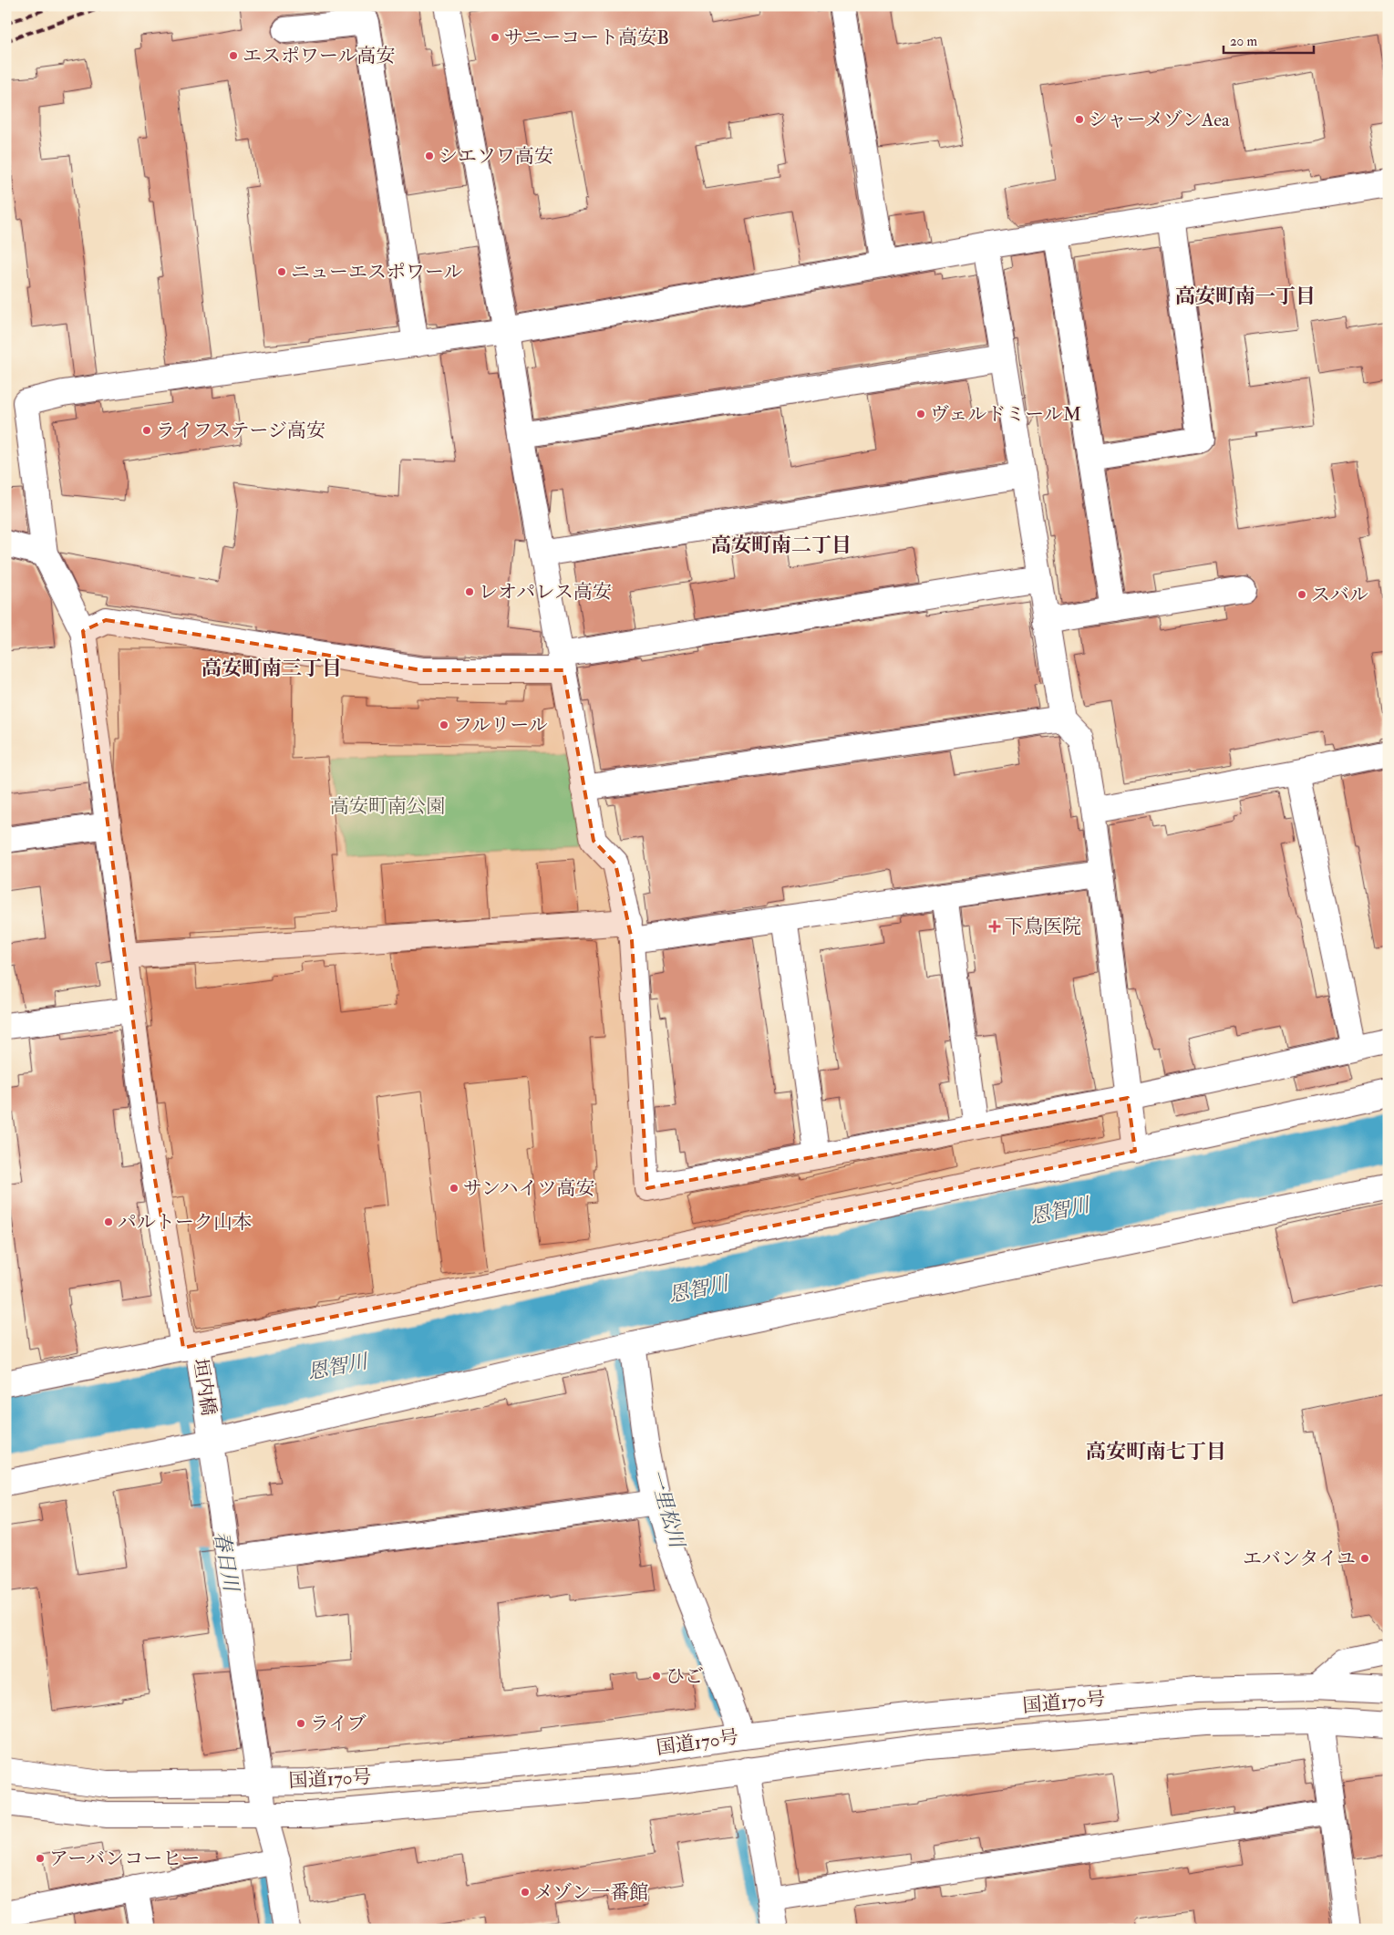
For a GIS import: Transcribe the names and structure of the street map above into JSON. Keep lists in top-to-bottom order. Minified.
{"streets":{"main road":["垣内橋","国道170号"]},"crossings":[["垣内橋","国道170号"]],"districts":["高安町南一丁目","高安町南二丁目","高安町南三丁目","高安町南七丁目"],"water":["恩智川","一里松川","春日川"],"parks":["高安町南公園"],"places":{"other":["サニーコート高安B","エスポワール高安","シャーメゾンAea","シエソワ高安","ニューエスポワール","ヴェルドミールM","ライフステージ高安","レオパレス高安","スバル","フルリール","サンハイツ高安","パルトーク山本","エバンタイユ","ひご","ライブ","アーバンコーヒー","メゾン一番館"],"health":["下鳥医院"]},"scale_bar":"20 m"}
